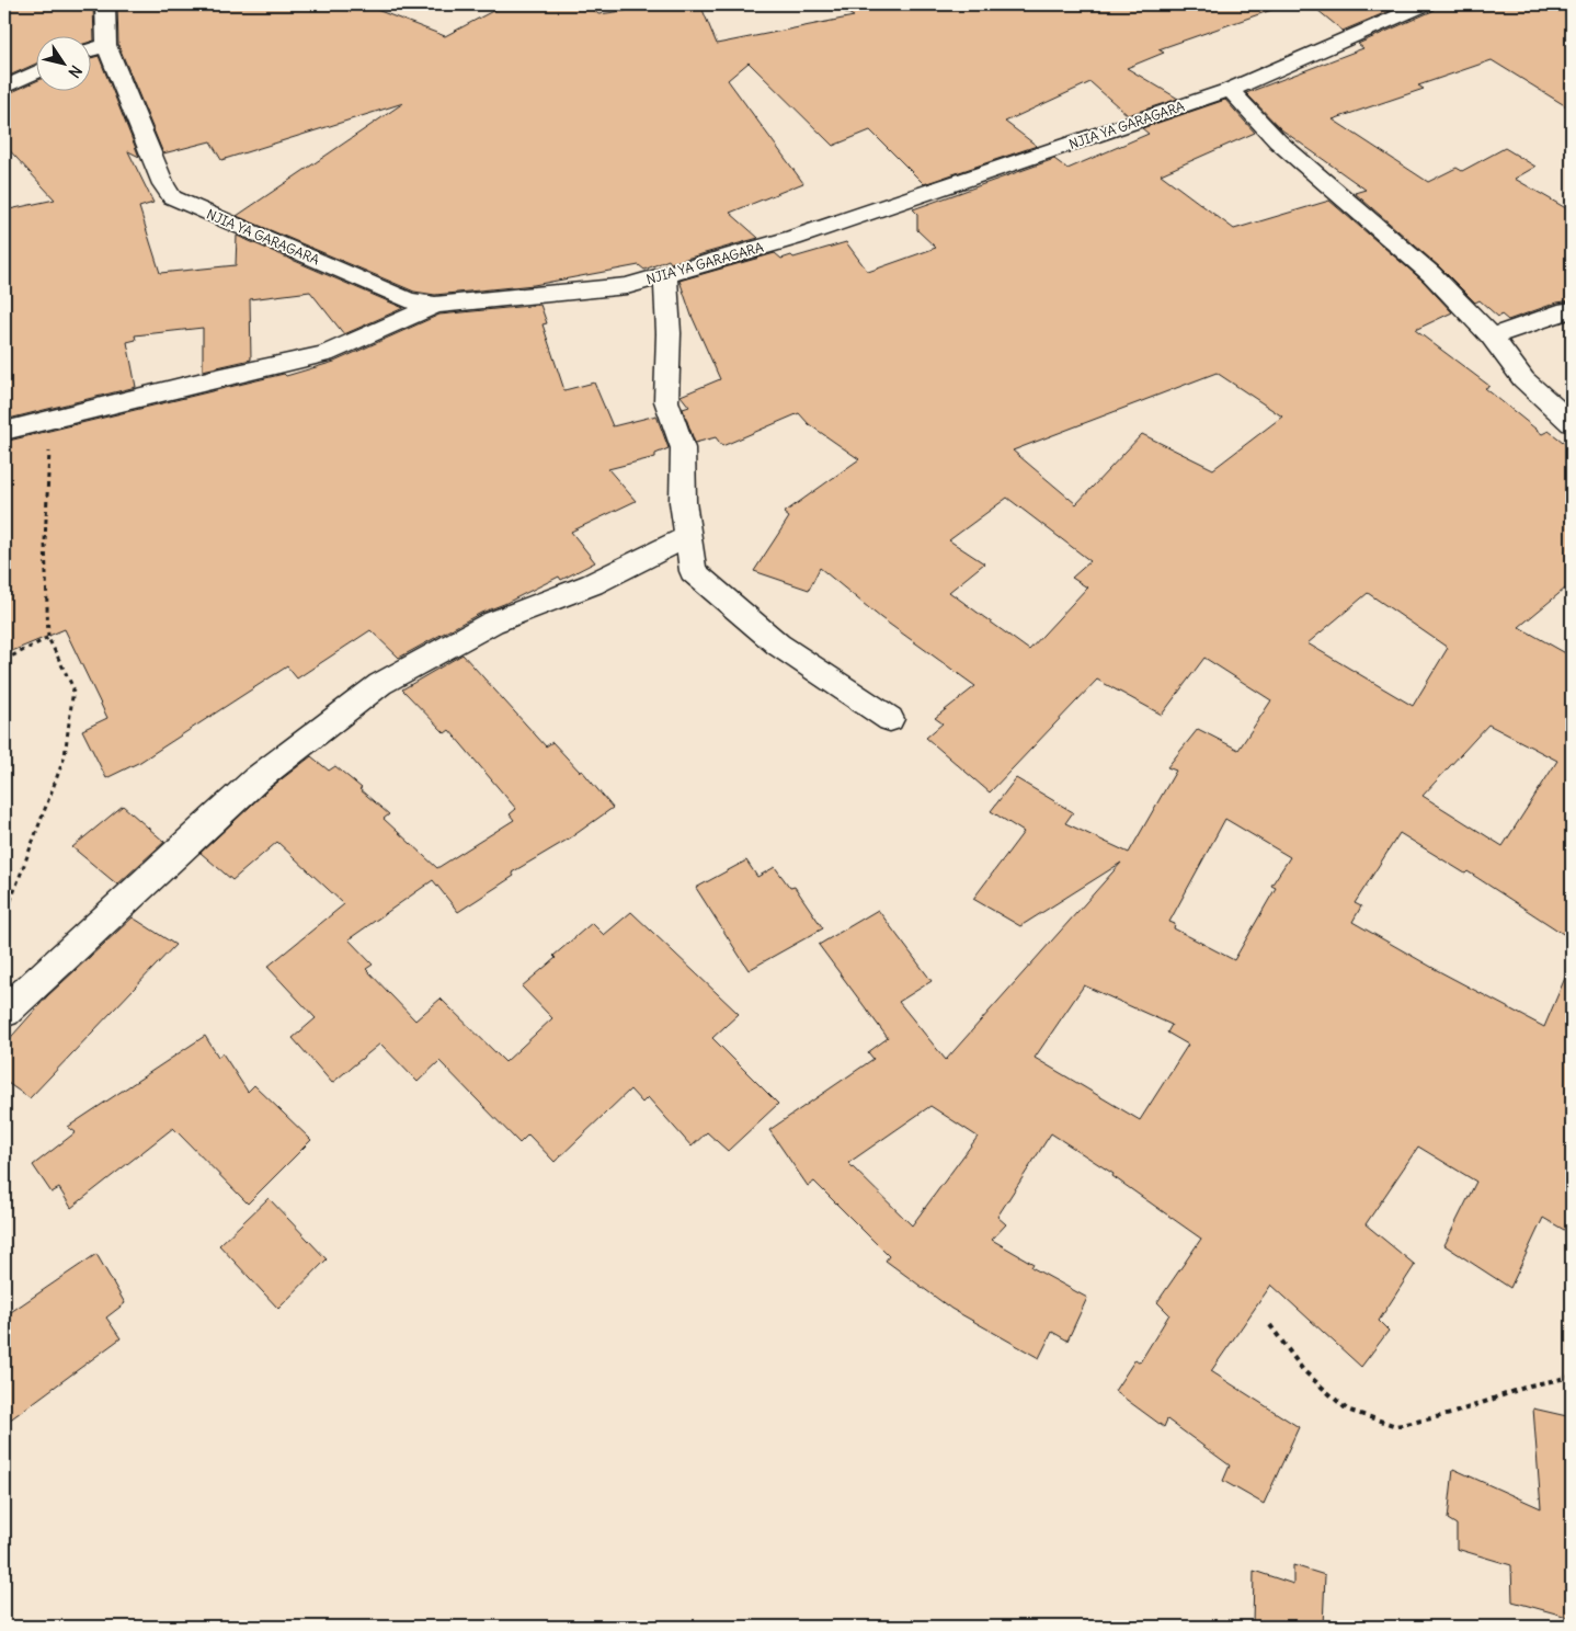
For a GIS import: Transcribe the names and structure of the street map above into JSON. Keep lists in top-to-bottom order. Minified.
{"streets":{"street":["NJIA YA GARAGARA"]},"north":"bottom right"}
